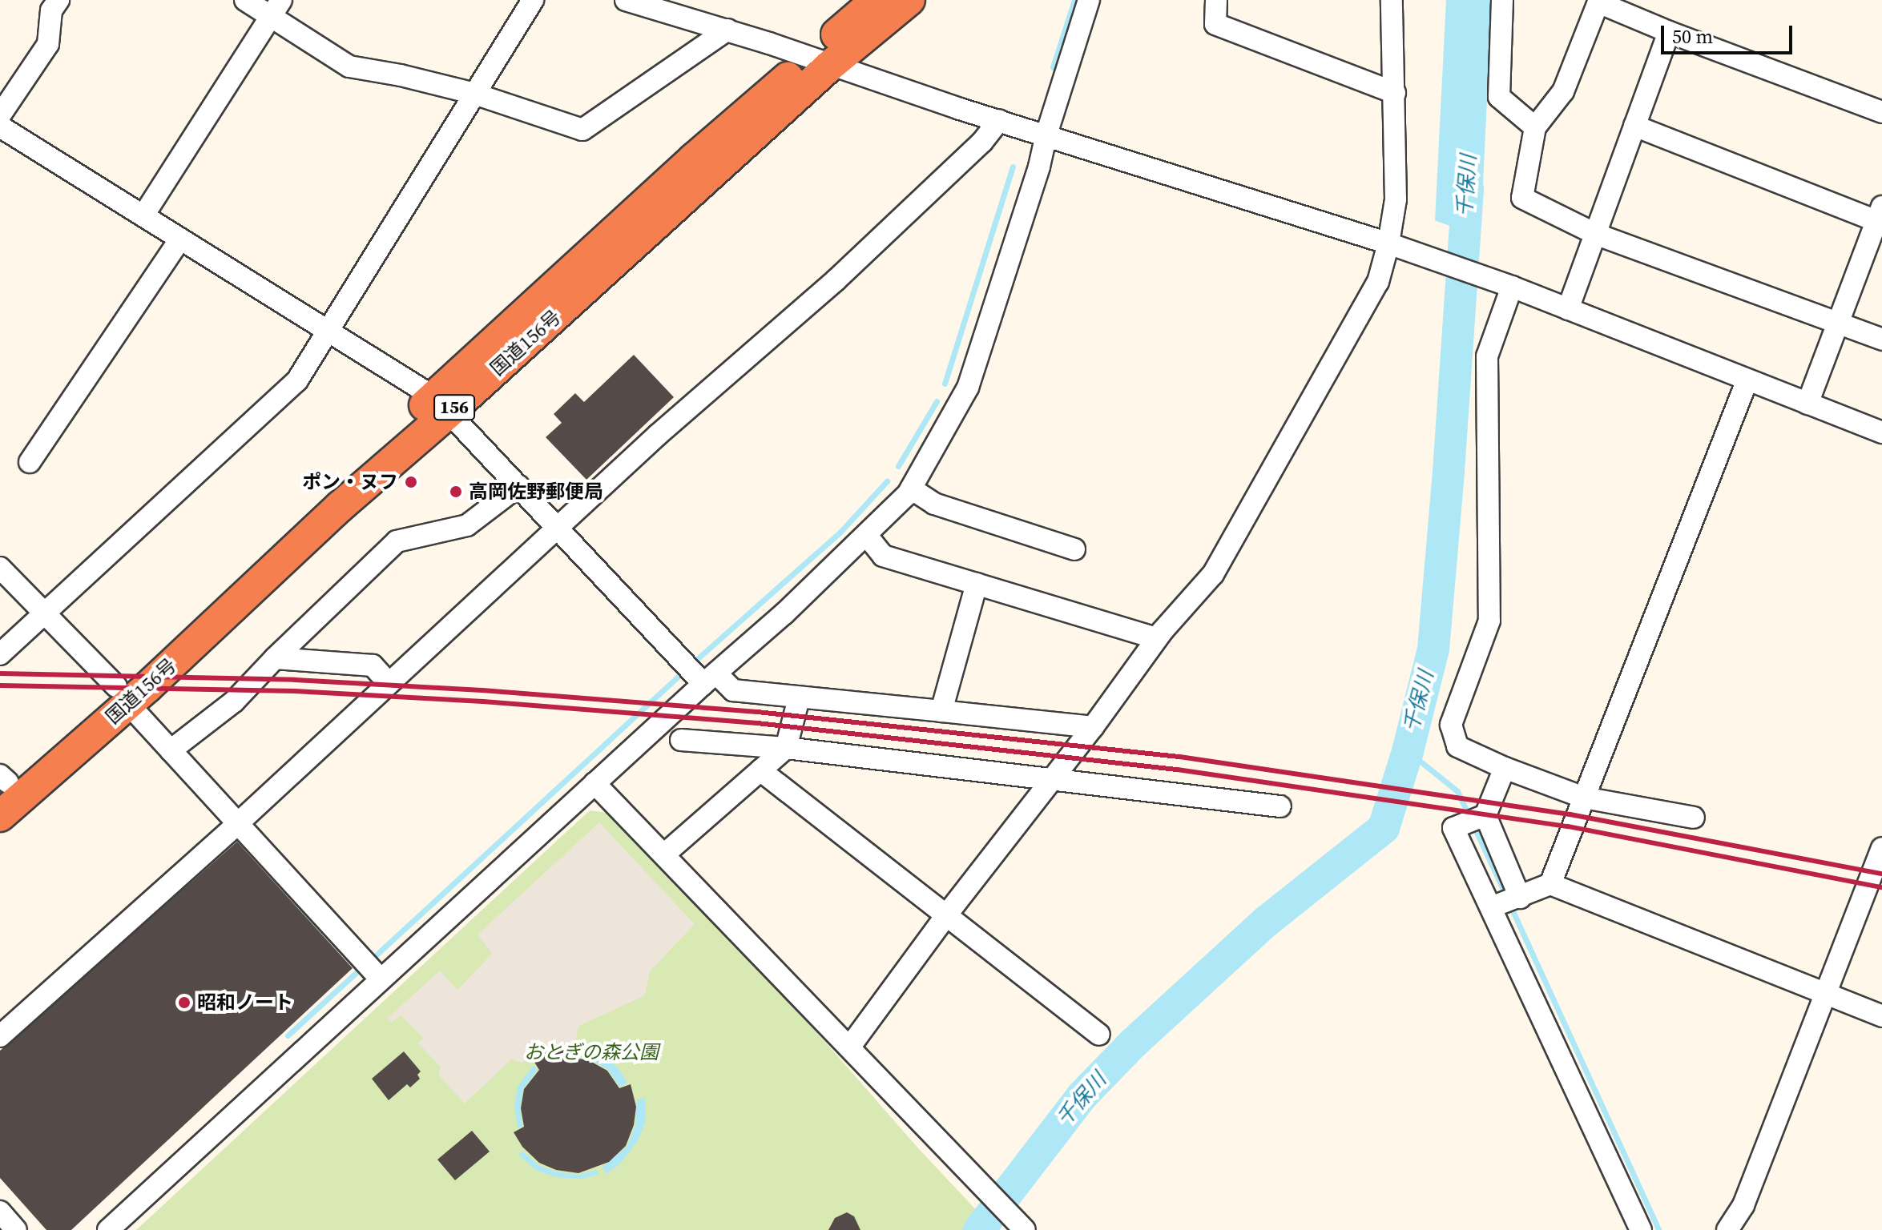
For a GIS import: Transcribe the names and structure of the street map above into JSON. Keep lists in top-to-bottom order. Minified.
{"streets":{"highway":["国道156号","156"]},"water":["千保川"],"parks":["おとぎの森公園"],"places":["ポン・ヌフ","高岡佐野郵便局","昭和ノート"],"scale_bar":"50 m"}
